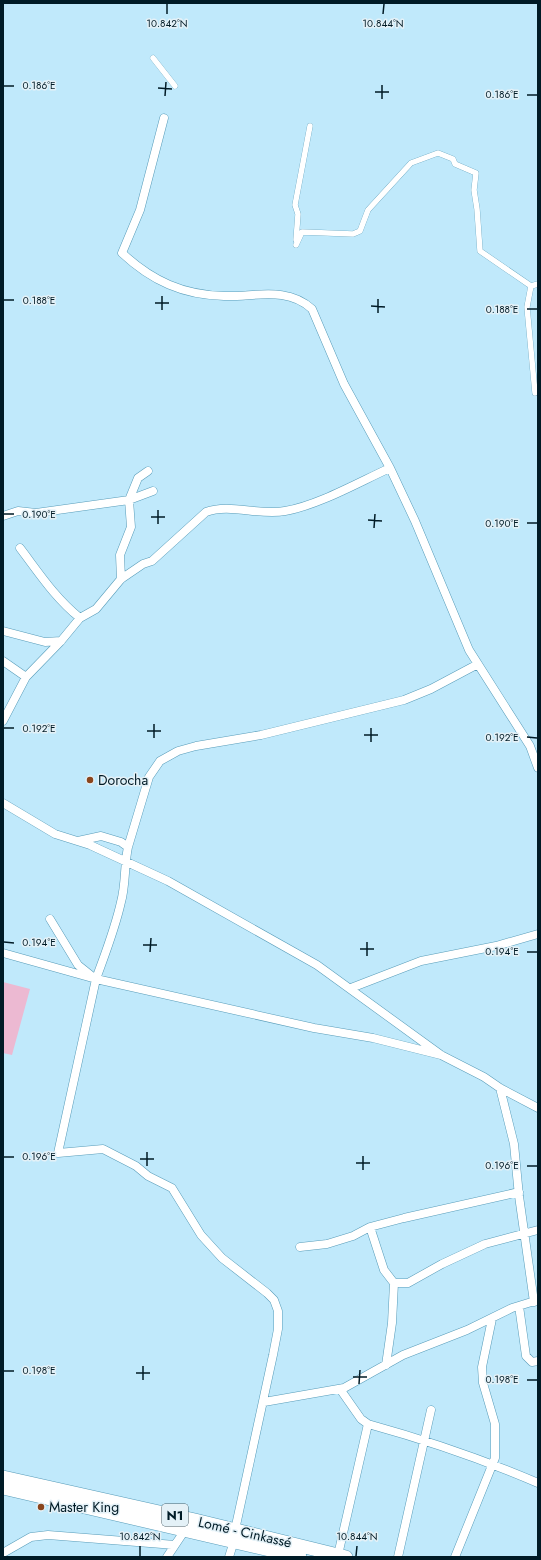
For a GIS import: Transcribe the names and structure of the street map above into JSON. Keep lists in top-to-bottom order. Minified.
{"streets":{"highway":["N1","Lomé - Cinkassé"]},"places":["Dorocha","Master King"],"coordinates":["10.842°N","10.844°N","0.186°E","0.188°E","0.190°E","0.192°E","0.194°E","0.196°E","0.198°E"]}
